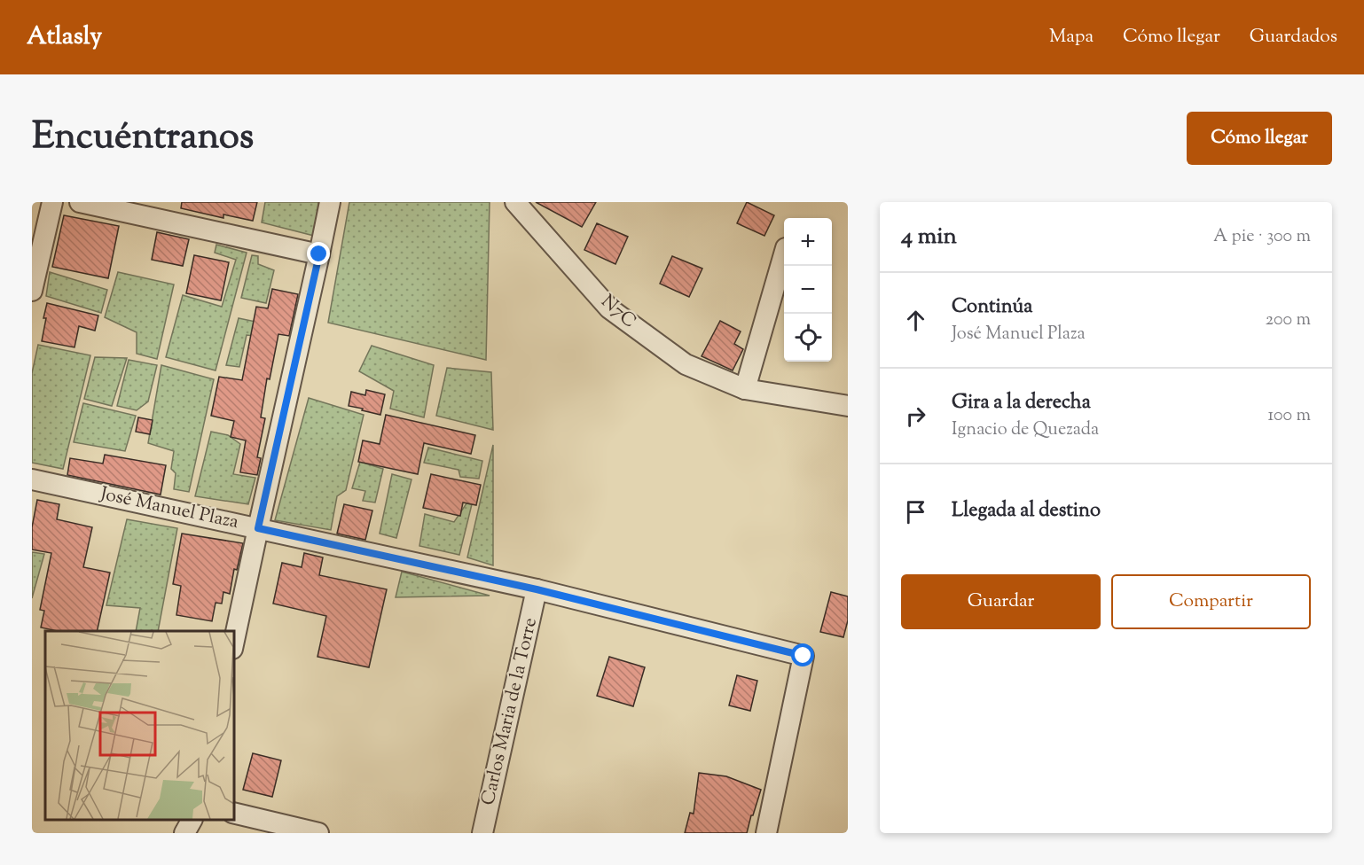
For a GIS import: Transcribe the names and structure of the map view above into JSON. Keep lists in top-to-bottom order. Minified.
{"streets":{"street":["N7C","José Manuel Plaza","Carlos Maria de la Torre"]},"crossings":[["José Manuel Plaza","Carlos Maria de la Torre"]],"page":{"header":"Atlasly","nav":["Mapa","Cómo llegar","Guardados"],"title":"Encuéntranos","buttons":["Cómo llegar",["Guardar","Compartir"]],"heading":["4 min","A pie · 300 m"],"map_buttons":["+","−"],"list":[["Continúa","José Manuel Plaza","200 m"],["Gira a la derecha","Ignacio de Quezada","100 m"],"Llegada al destino"]}}
